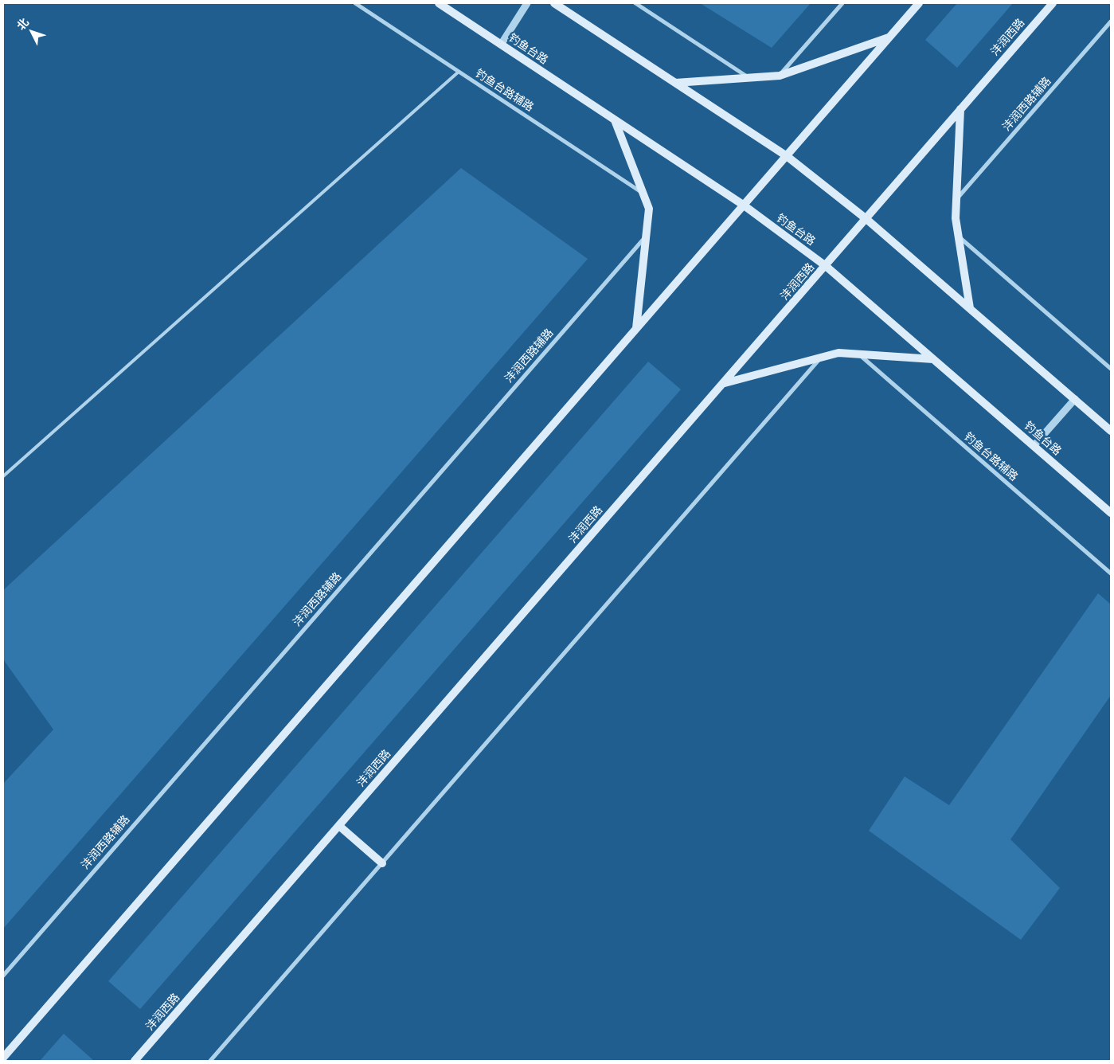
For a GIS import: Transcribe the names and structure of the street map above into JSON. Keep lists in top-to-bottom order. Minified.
{"streets":{"main road":["沣润西路","钓鱼台路"],"street":["钓鱼台路辅路","沣润西路辅路"]},"crossings":[["沣润西路","钓鱼台路"]],"north":"top left"}
